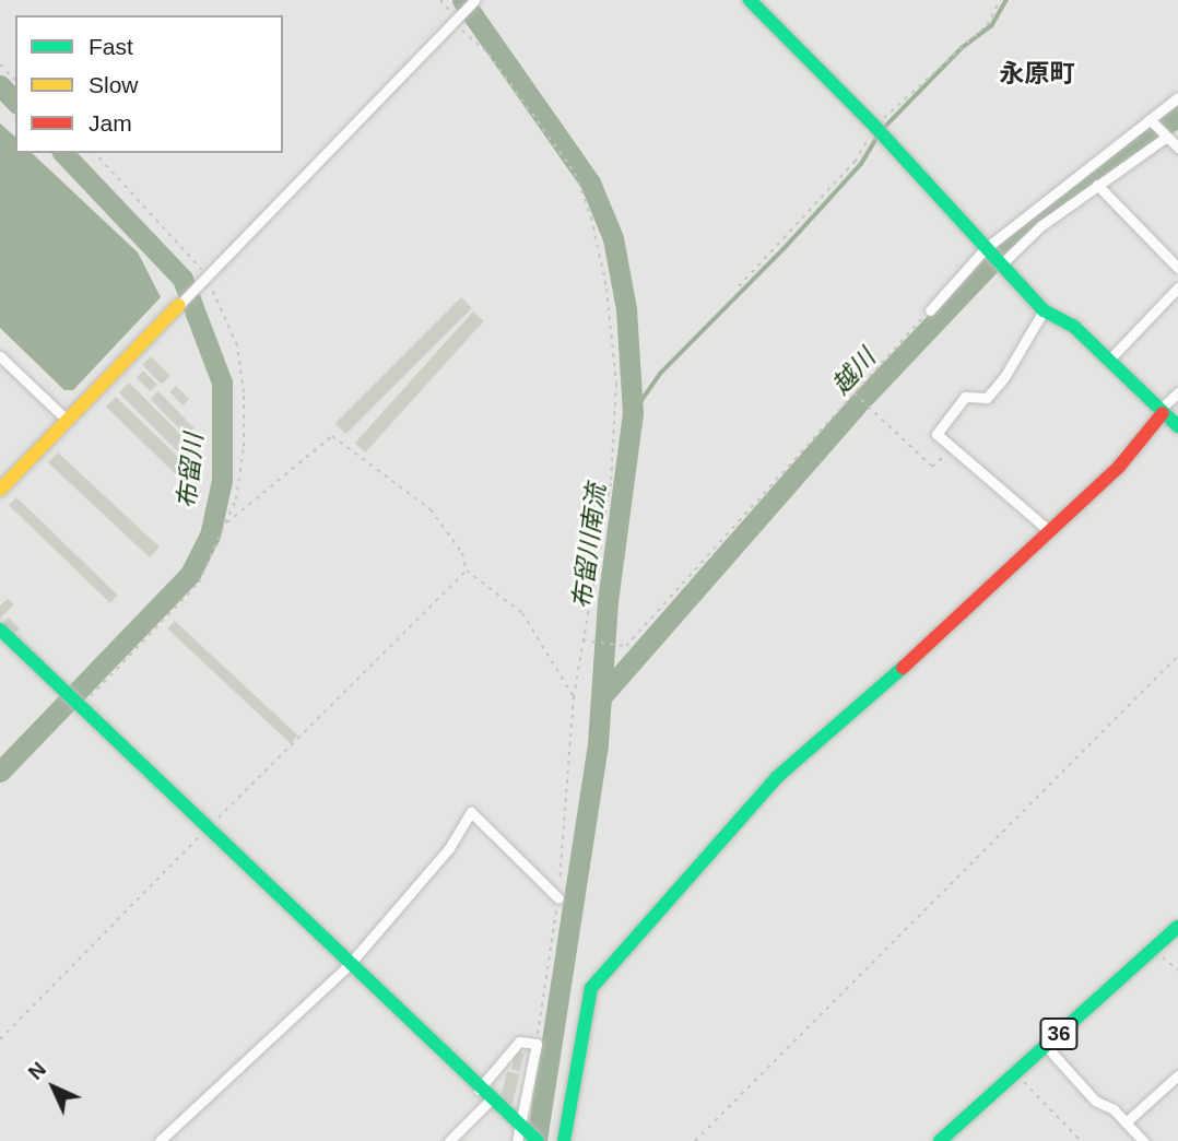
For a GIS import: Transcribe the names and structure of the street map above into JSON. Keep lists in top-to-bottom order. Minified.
{"streets":{"street":["36"]},"districts":["永原町"],"water":["越川","布留川","布留川南流"],"legend":["Fast","Slow","Jam"],"north":"top left"}
